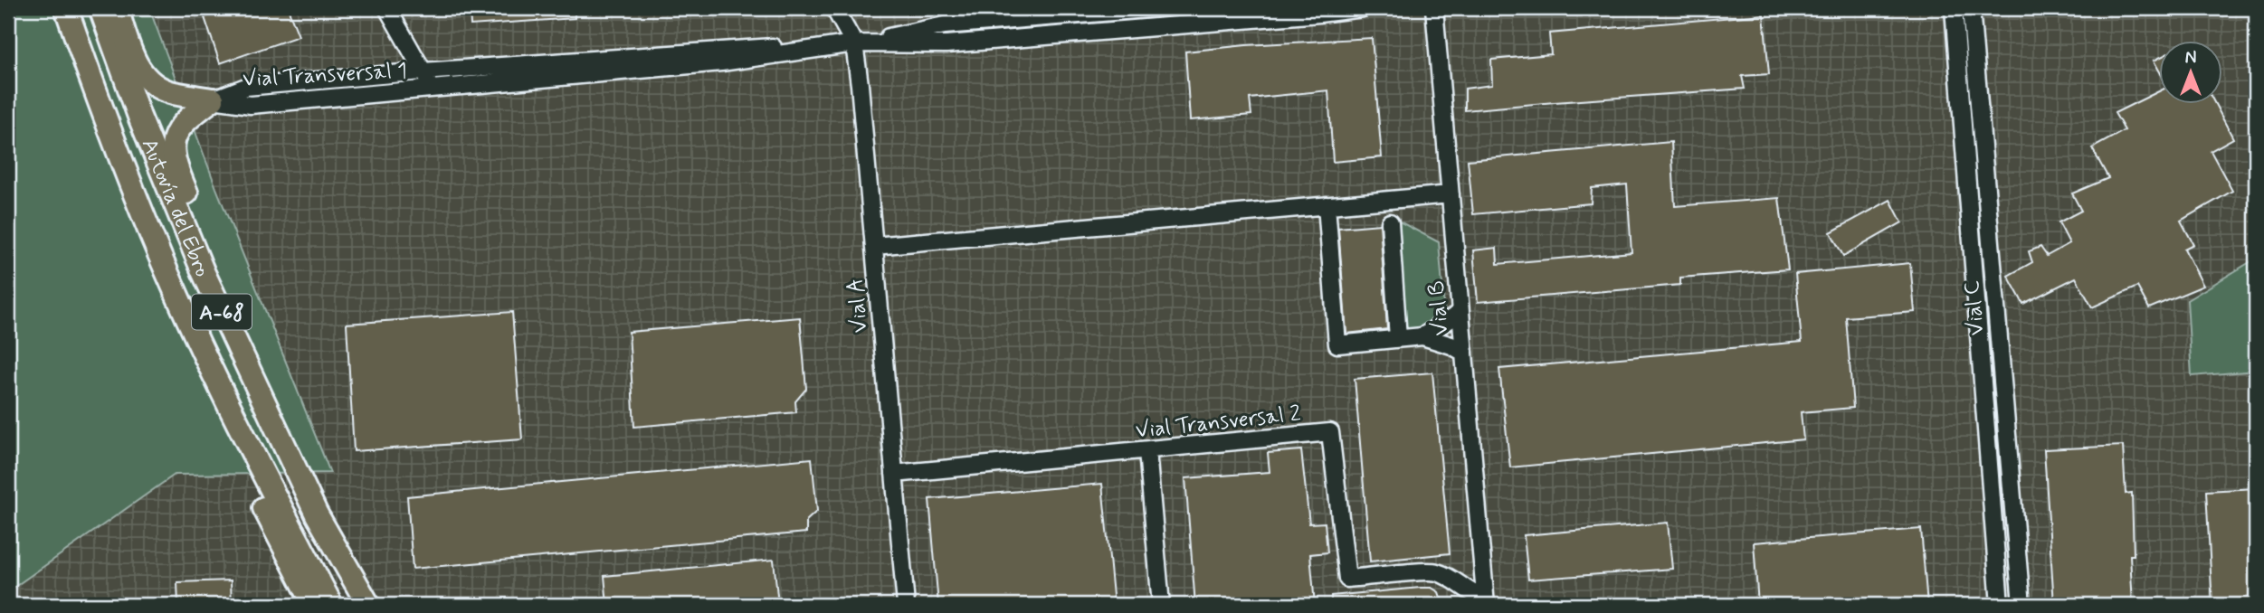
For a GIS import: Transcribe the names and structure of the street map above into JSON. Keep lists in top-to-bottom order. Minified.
{"streets":{"highway":["Autovía del Ebro","A-68"],"street":["Vial Transversal 1","Vial A","Vial B","Vial C","Vial Transversal 2"]},"crossings":[["Vial Transversal 1","Vial A"],["Vial A","Vial Transversal 2"],["Vial B","Vial Transversal 2"]],"north":"top"}
